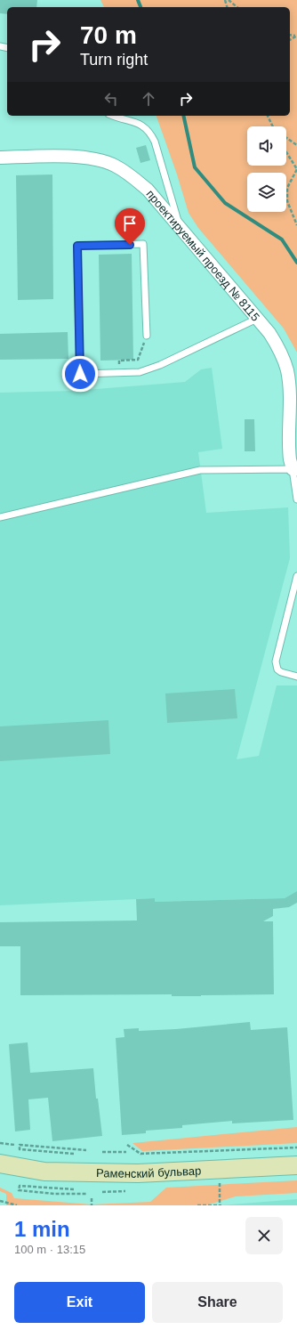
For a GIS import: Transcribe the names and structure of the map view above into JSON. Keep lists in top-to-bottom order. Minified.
{"streets":{"street":["проектируемый проезд № 8115","Раменский бульвар"]},"page":{"turn":["70 m","Turn right"],"heading":["1 min","100 m · 13:15"],"buttons":["Exit","Share"]}}
